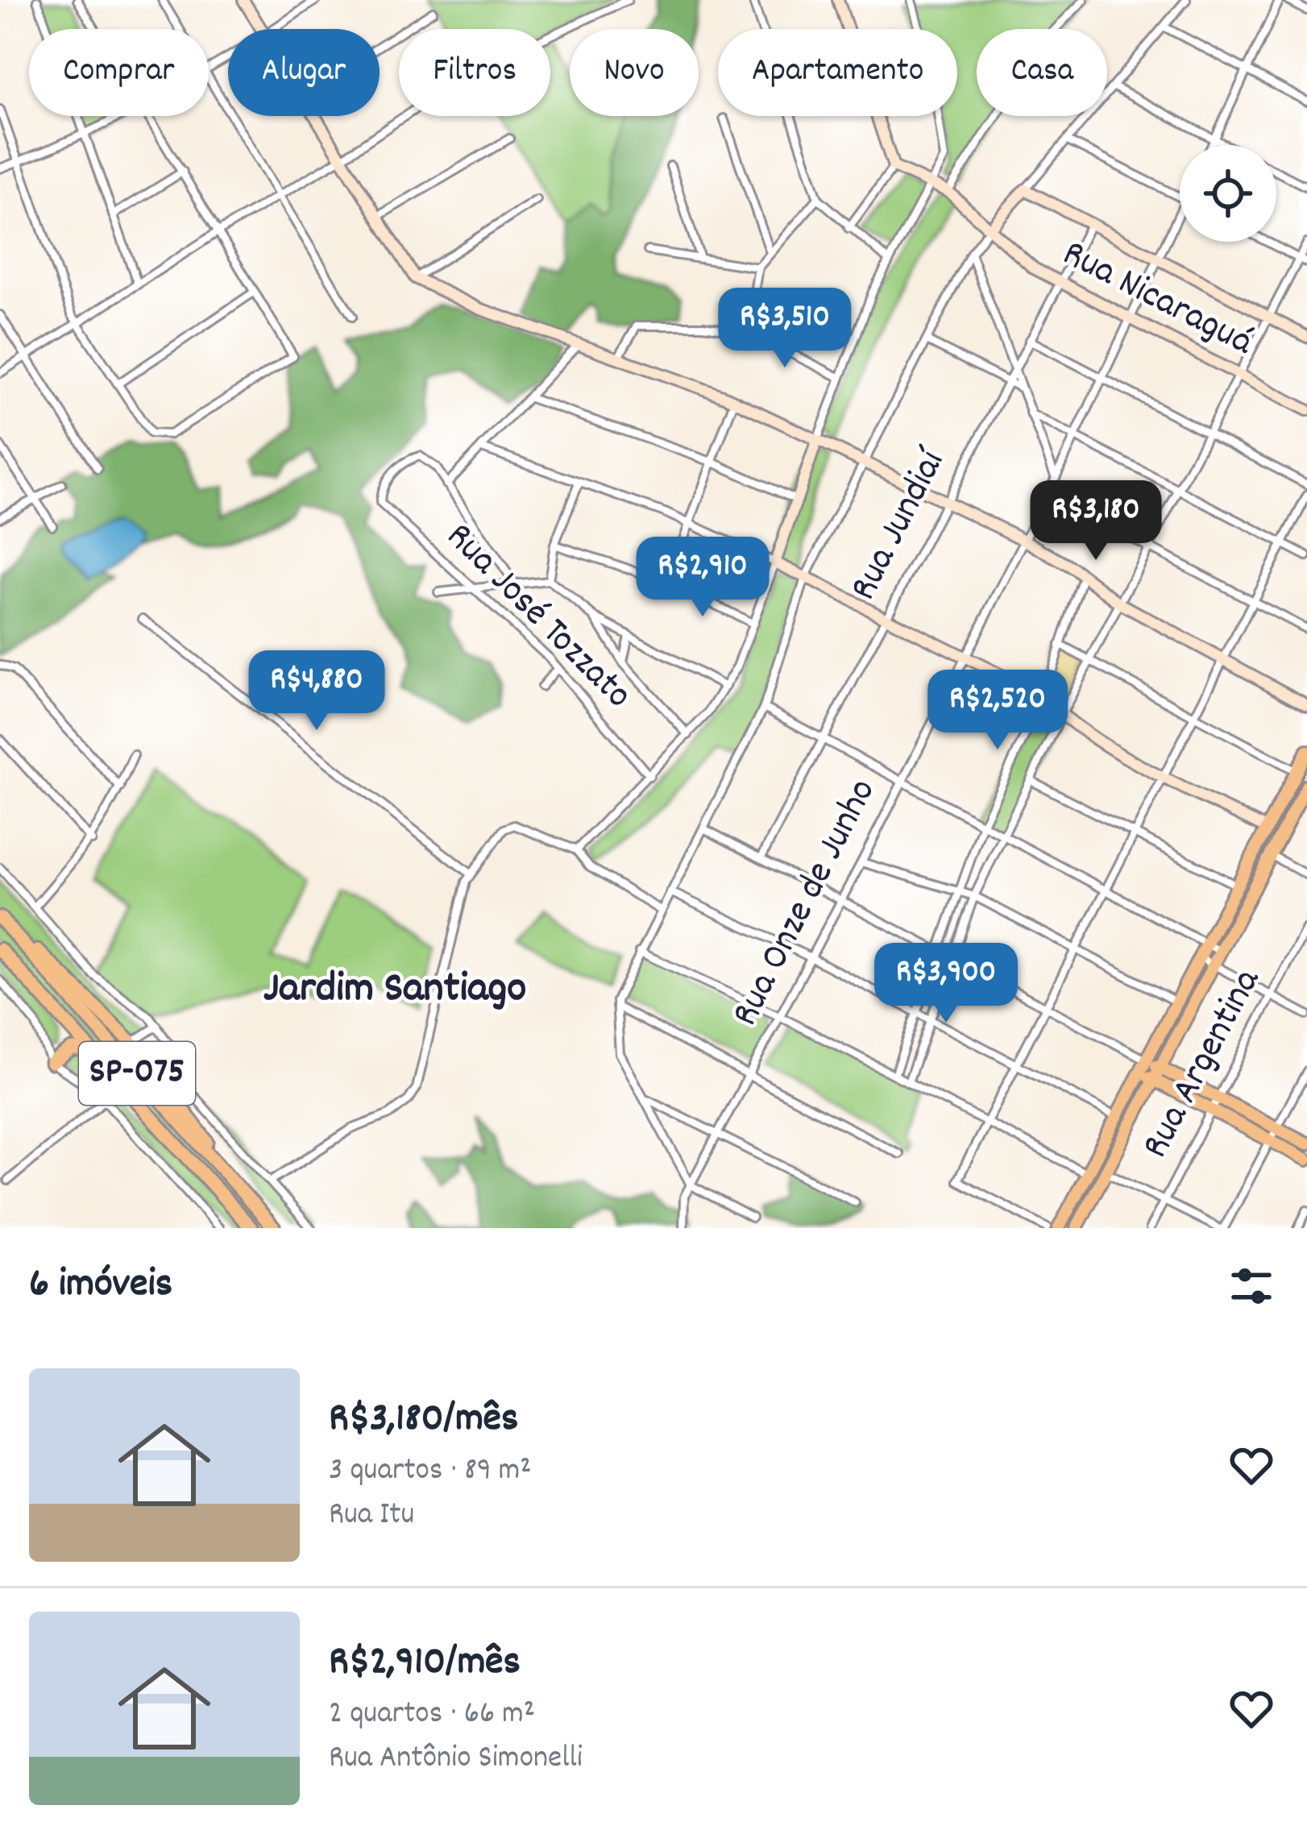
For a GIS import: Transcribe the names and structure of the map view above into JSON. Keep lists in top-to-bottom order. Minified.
{"streets":{"highway":["SP-075"],"street":["Rua Nicaraguá","Rua Jundiaí","Rua José Tozzato","Rua Onze de Junho","Rua Argentina"]},"crossings":[["Rua Nicaraguá","Rua Jundiaí"],["Rua Nicaraguá","Rua Onze de Junho"]],"districts":["Jardim Santiago"],"page":{"chip":["Comprar","Alugar","Filtros","Novo","Apartamento","Casa"],"price":["R$3,510","R$3,180","R$2,910","R$4,880","R$2,520","R$3,900"],"heading":"6 imóveis","list":[{"name":"R$3,180/mês","note":"3 quartos · 89 m² · Rua Itu"},{"name":"R$2,910/mês","note":"2 quartos · 66 m² · Rua Antônio Simonelli"}]}}
